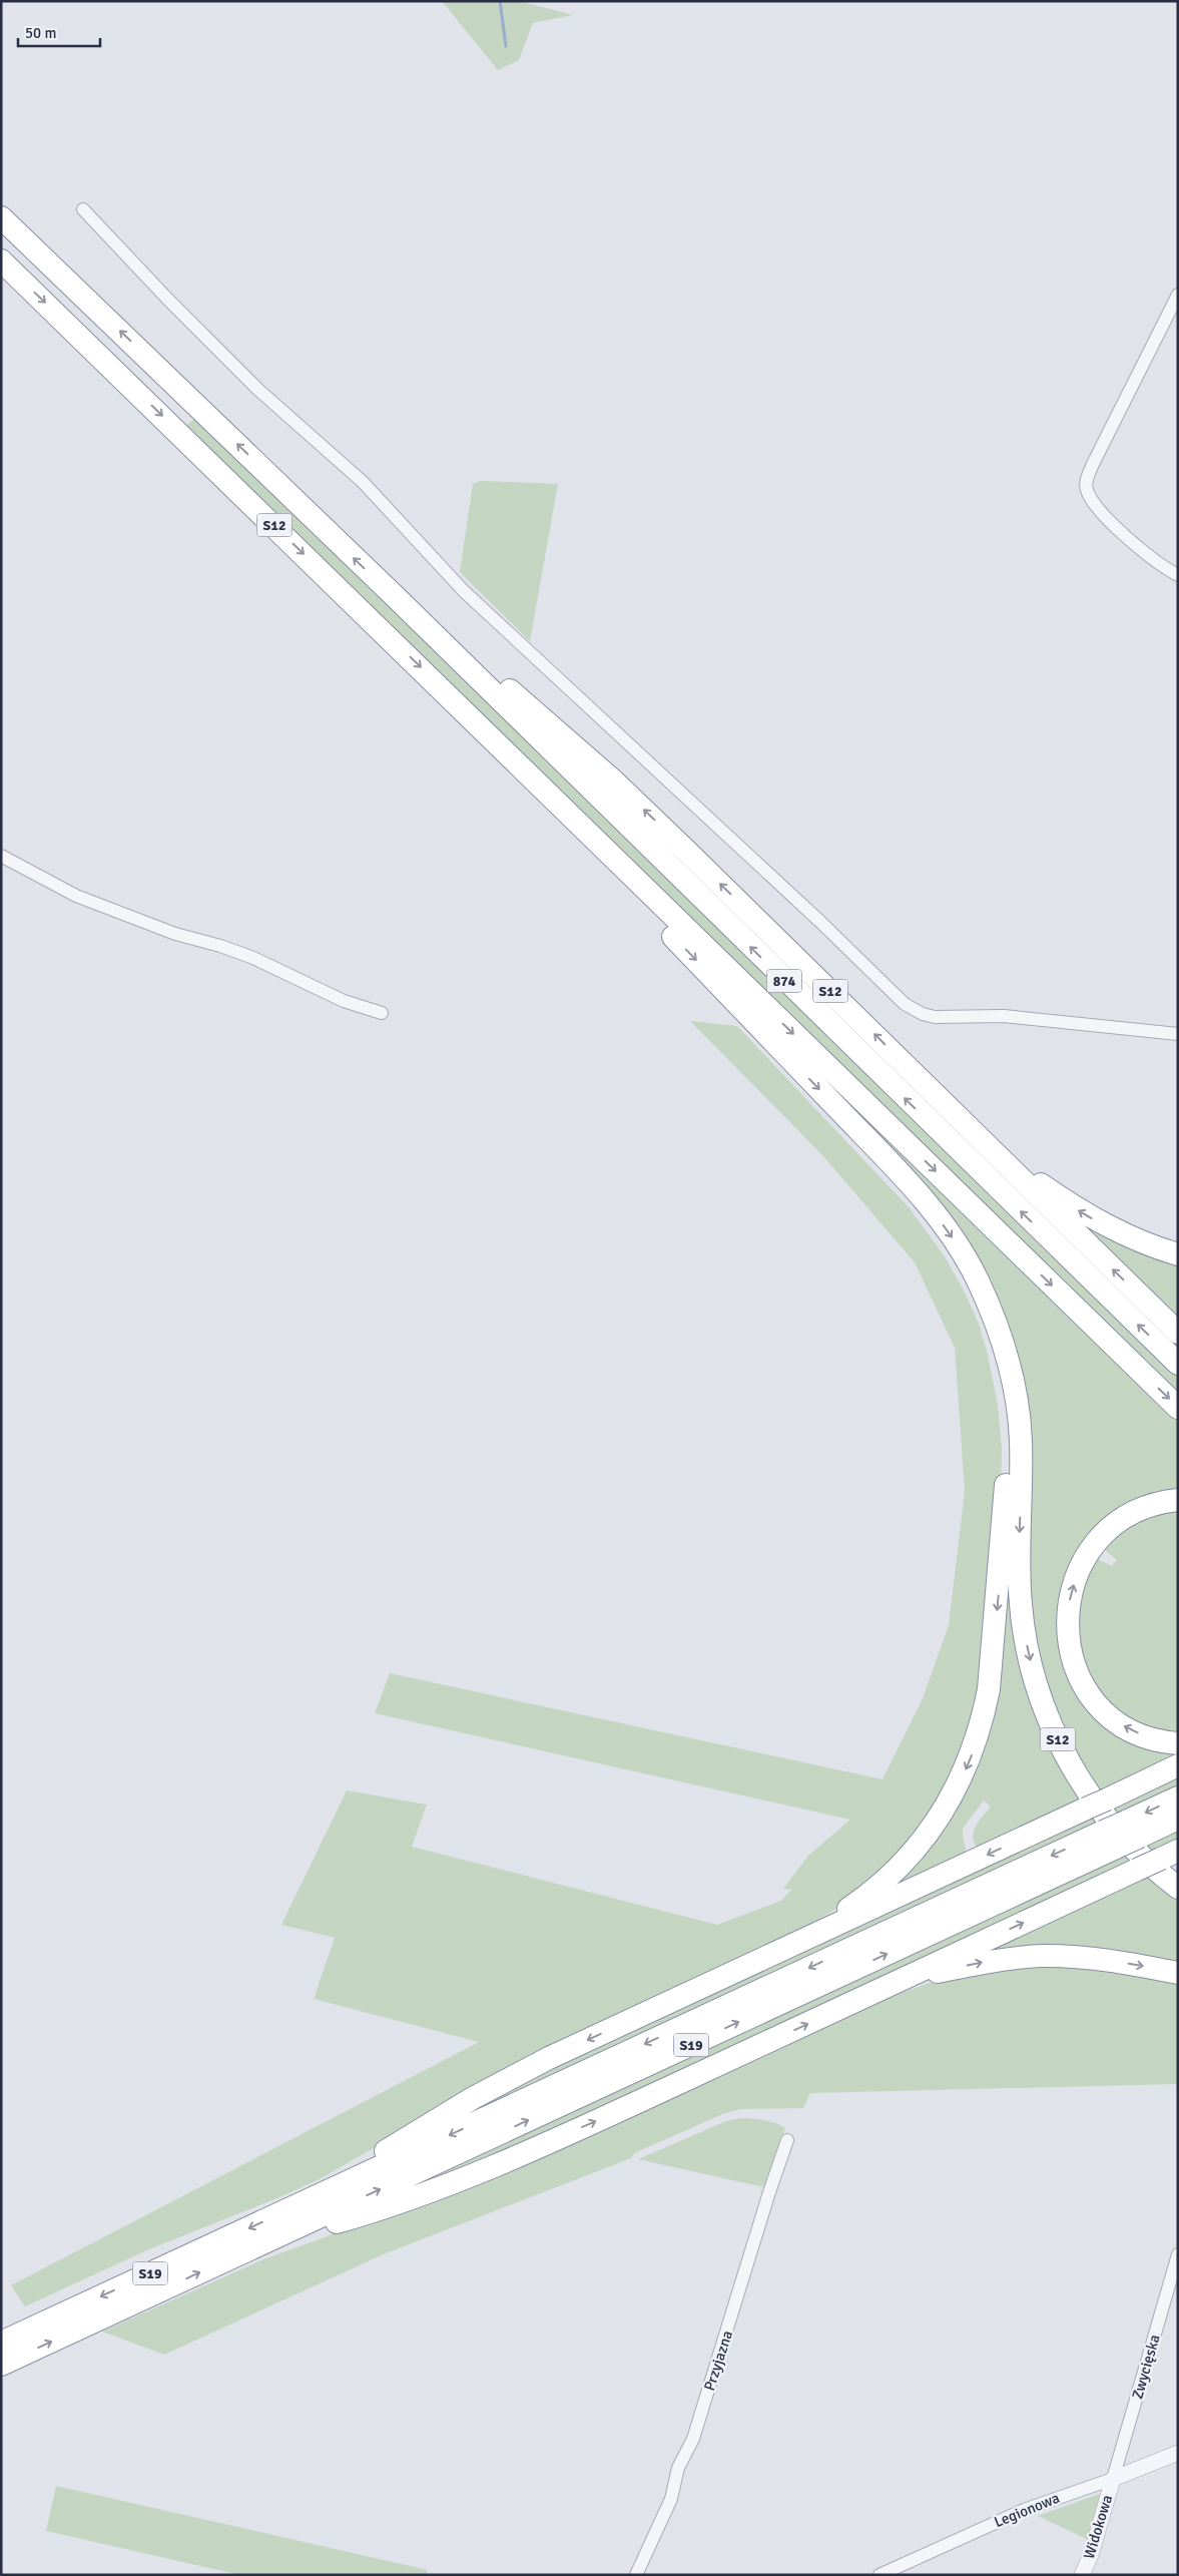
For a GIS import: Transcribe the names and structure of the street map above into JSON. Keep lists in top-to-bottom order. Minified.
{"streets":{"highway":["S12","874","S19"],"street":["Przyjazna","Zwycięska","Legionowa","Widokowa"]},"crossings":[["S12","874"],["Zwycięska","Legionowa"],["Zwycięska","Widokowa"],["Legionowa","Widokowa"]],"scale_bar":"50 m"}
